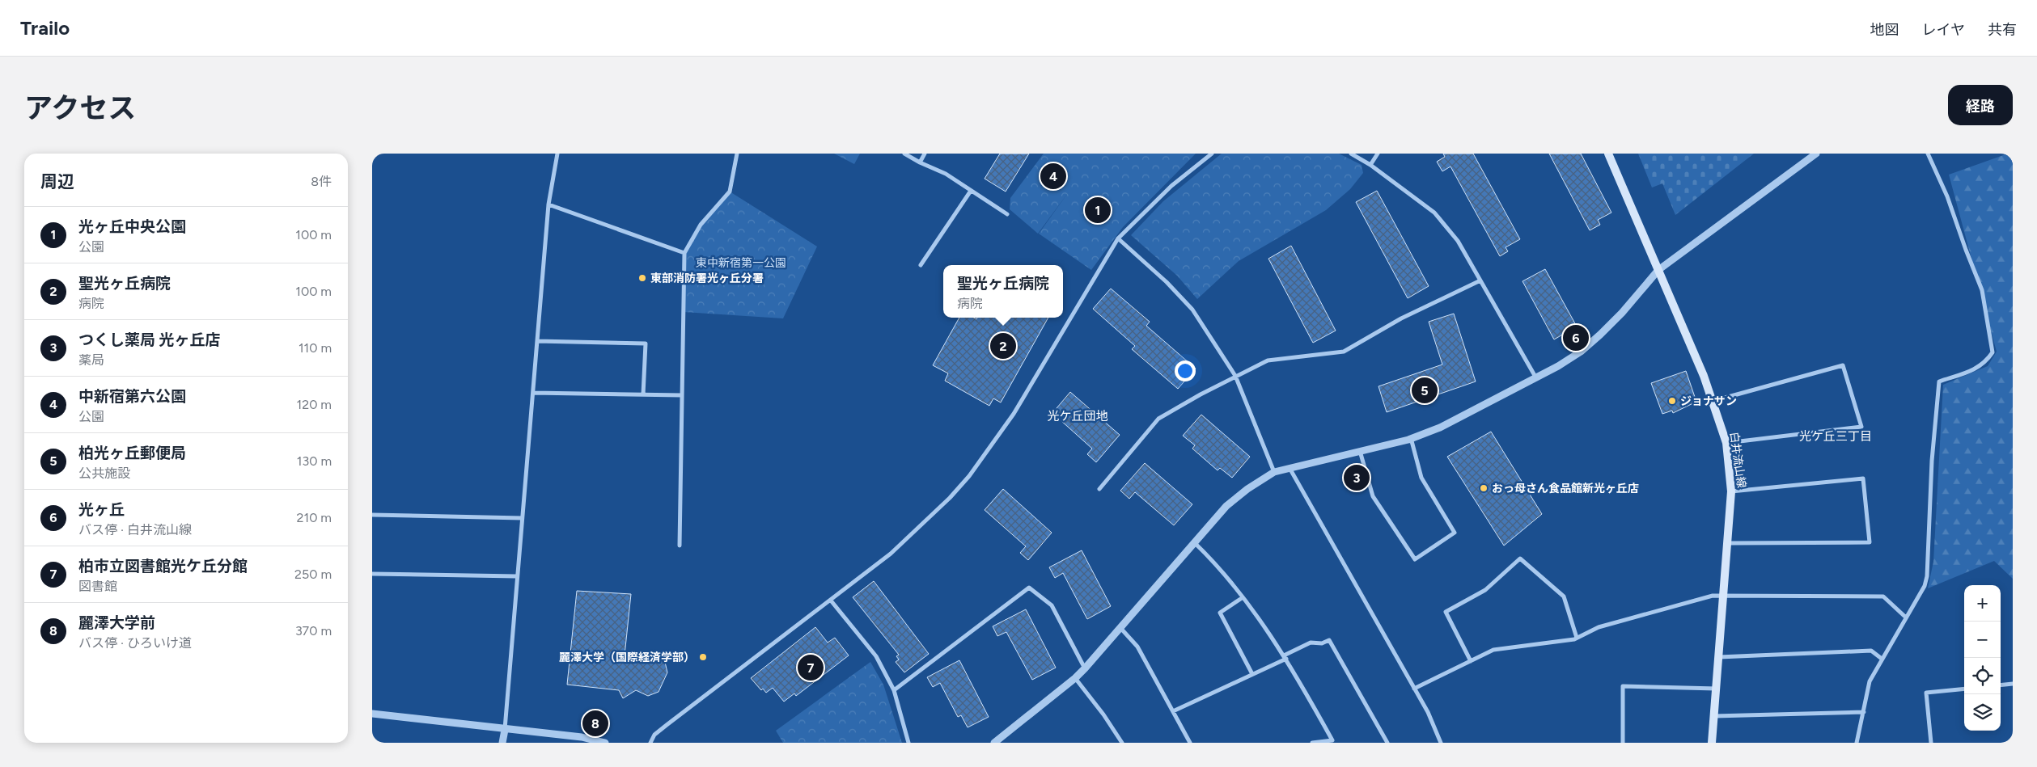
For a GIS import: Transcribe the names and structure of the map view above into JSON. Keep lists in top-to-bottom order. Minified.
{"streets":{"main road":["白井流山線"]},"districts":["光ケ丘団地","光ケ丘三丁目"],"parks":["東中新宿第一公園"],"places":["東部消防署光ヶ丘分署","ジョナサン","おっ母さん食品館新光ヶ丘店","麗澤大学（国際経済学部）"],"page":{"header":"Trailo","nav":["地図","レイヤ","共有"],"title":"アクセス","buttons":"経路","heading":["周辺","8件"],"pins":["4","1","6","2","5","3","7","8"],"list":[{"mark":"1","name":"光ヶ丘中央公園","note":"公園","value":"100 m"},{"mark":"2","name":"聖光ヶ丘病院","note":"病院","value":"100 m"},{"mark":"3","name":"つくし薬局 光ヶ丘店","note":"薬局","value":"110 m"},{"mark":"4","name":"中新宿第六公園","note":"公園","value":"120 m"},{"mark":"5","name":"柏光ヶ丘郵便局","note":"公共施設","value":"130 m"},{"mark":"6","name":"光ヶ丘","note":"バス停 · 白井流山線","value":"210 m"},{"mark":"7","name":"柏市立図書館光ケ丘分館","note":"図書館","value":"250 m"},{"mark":"8","name":"麗澤大学前","note":"バス停 · ひろいけ道","value":"370 m"}],"popup":["聖光ヶ丘病院","病院"],"map_buttons":["+","−"]}}
